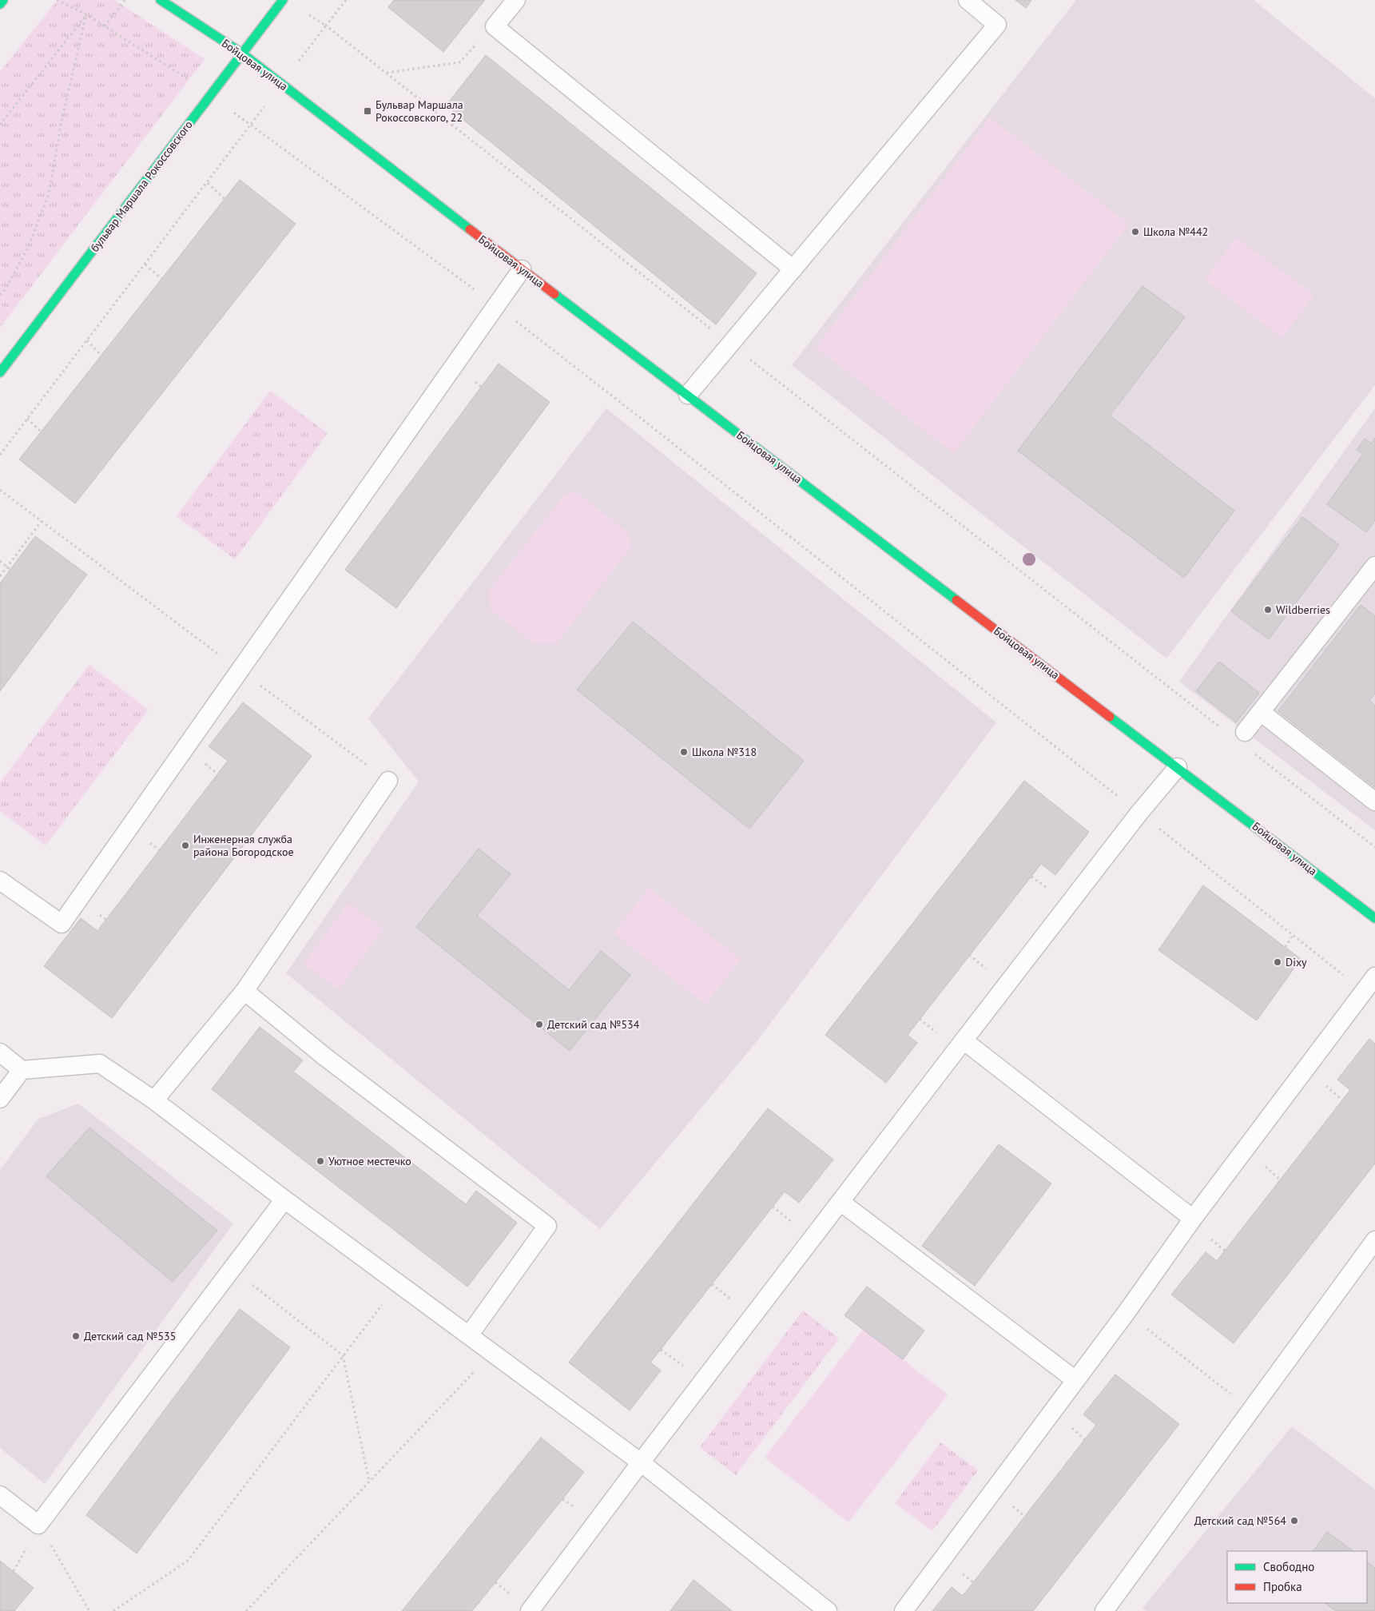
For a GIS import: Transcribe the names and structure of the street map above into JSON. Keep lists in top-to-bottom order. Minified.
{"streets":{"street":["Бойцовая улица","бульвар Маршала Рокоссовского"]},"crossings":[["Бойцовая улица","бульвар Маршала Рокоссовского"]],"places":{"transit":["Бульвар Маршала Рокоссовского, 22"],"other":["Школа №442","Wildberries","Школа №318","Инженерная служба района Богородское","Dixy","Детский сад №534","Уютное местечко","Детский сад №535","Детский сад №564"]},"legend":["Свободно","Пробка"]}
